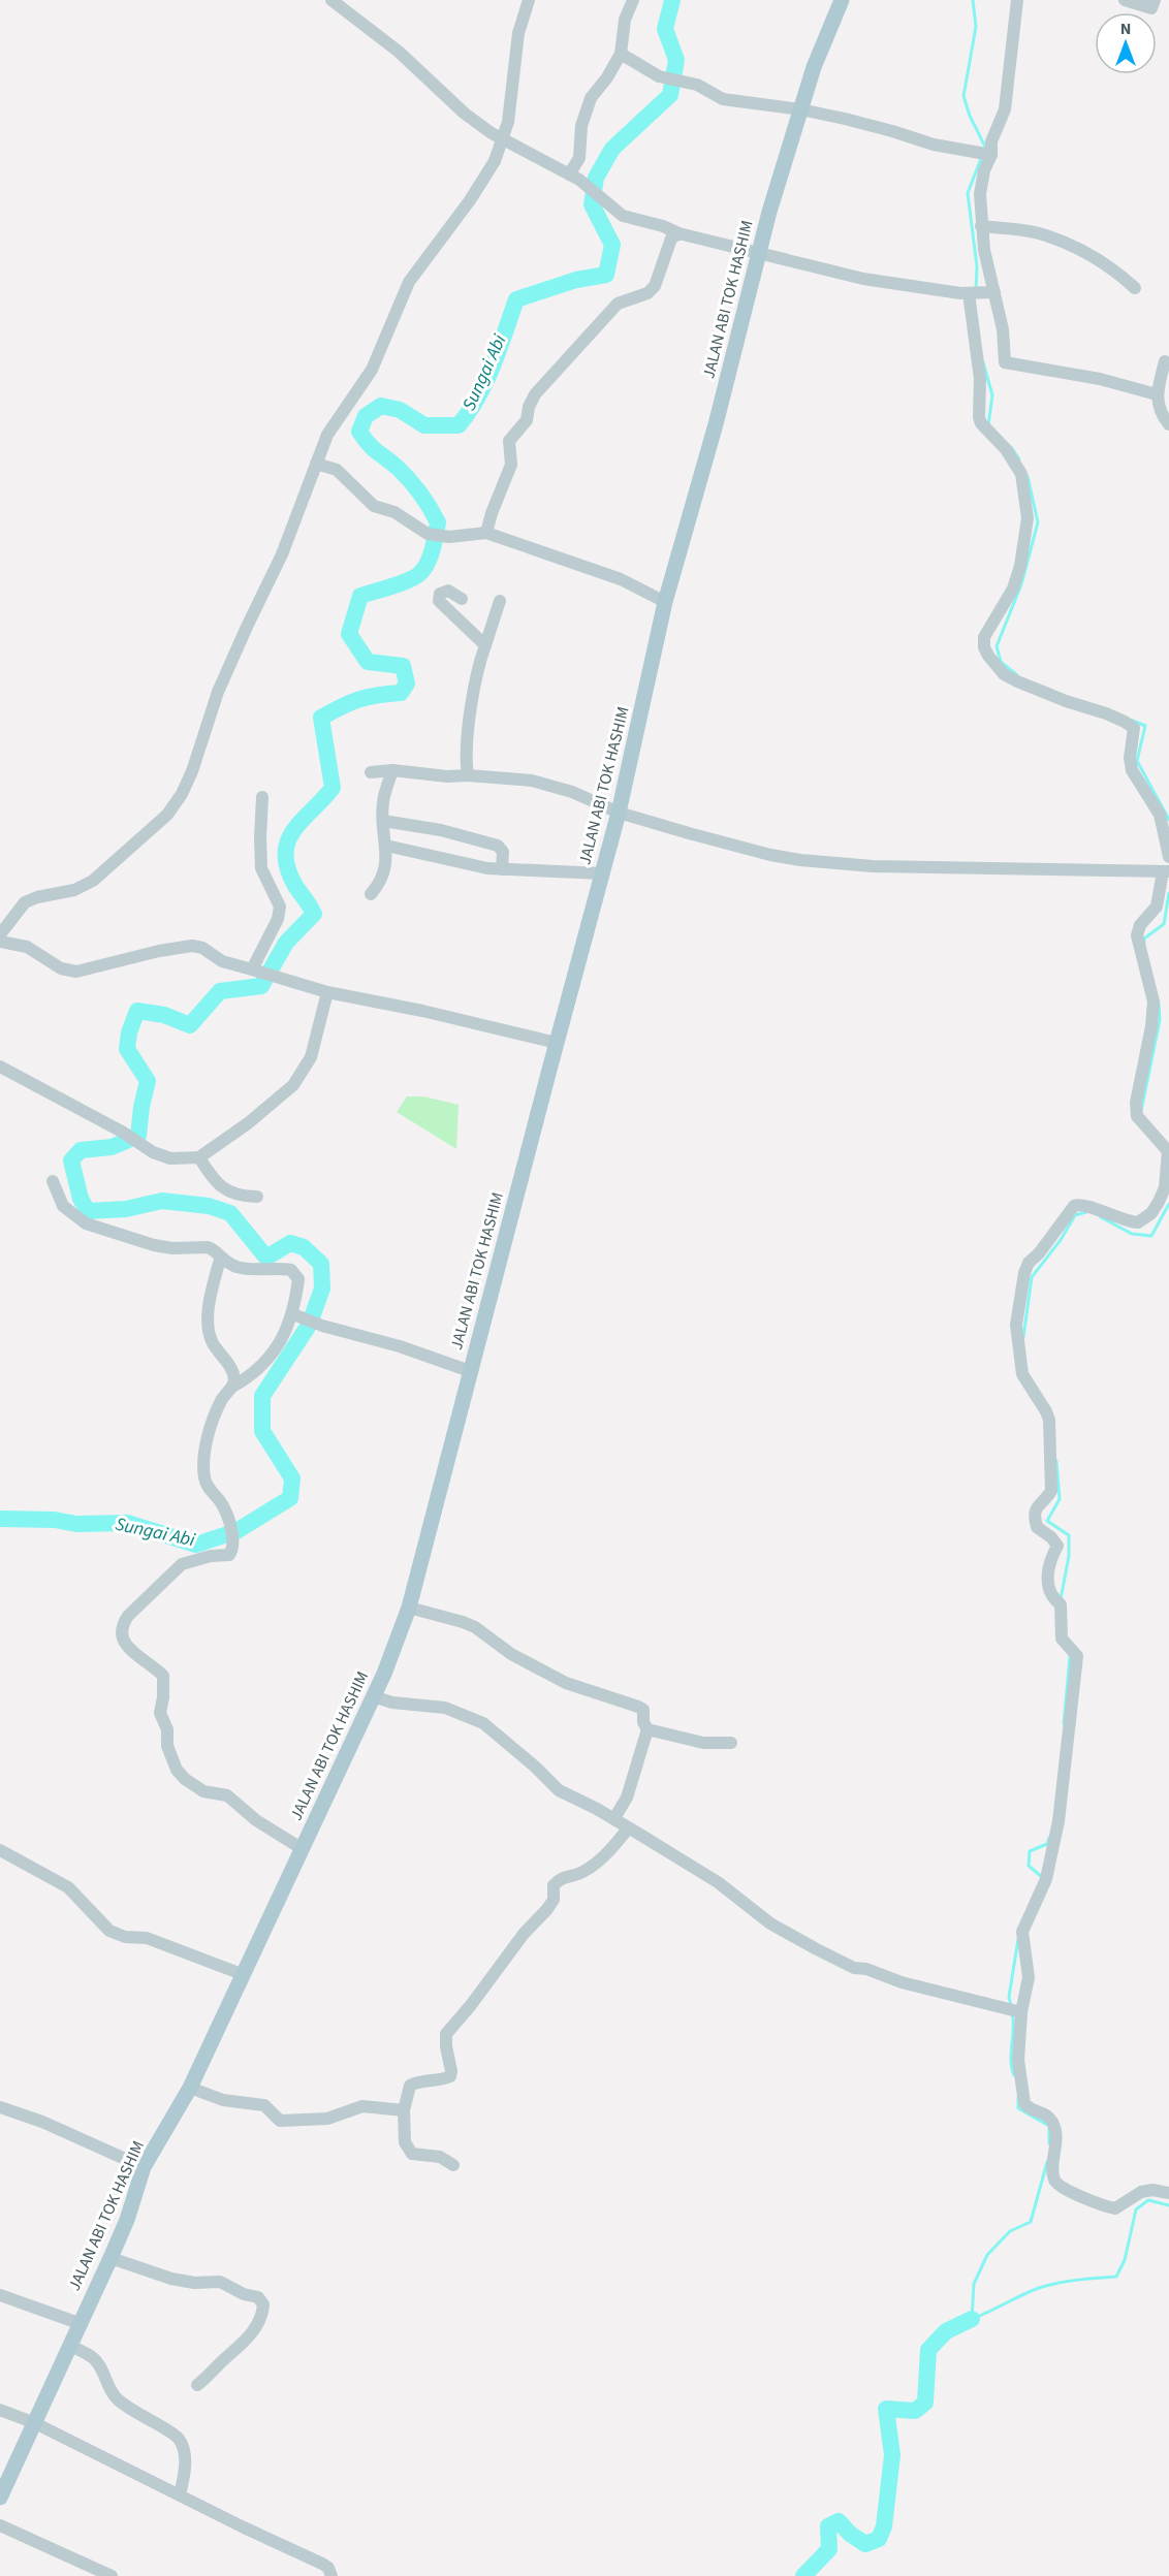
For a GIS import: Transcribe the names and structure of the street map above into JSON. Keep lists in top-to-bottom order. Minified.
{"streets":{"main road":["JALAN ABI TOK HASHIM"]},"water":["Sungai Abi"],"north":"top"}
